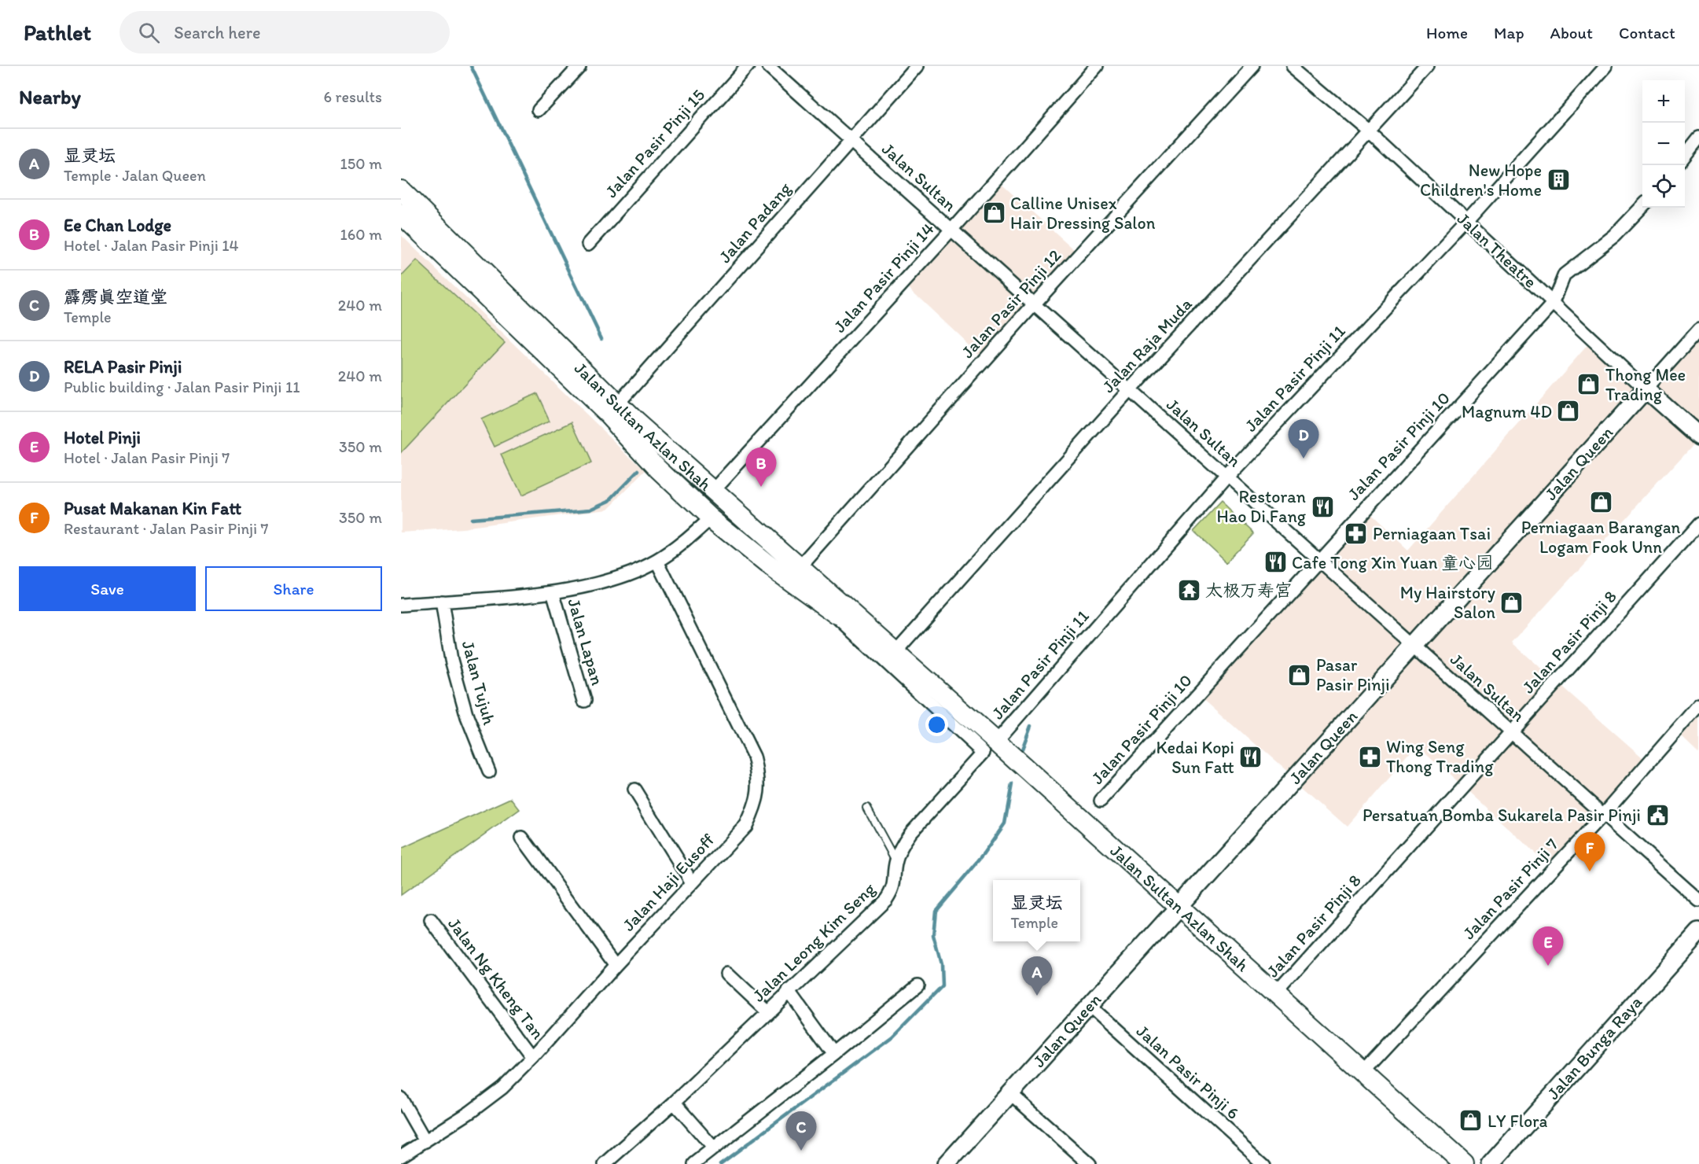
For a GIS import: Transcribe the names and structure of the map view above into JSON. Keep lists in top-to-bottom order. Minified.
{"streets":{"main road":["Jalan Theatre","Jalan Sultan Azlan Shah","Jalan Queen","Jalan Bunga Raya"],"street":["Jalan Pasir Pinji 15","Jalan Sultan","Jalan Padang","Jalan Pasir Pinji 14","Jalan Pasir Pinji 12","Jalan Raja Muda","Jalan Pasir Pinji 11","Jalan Pasir Pinji 10","Jalan Lapan","Jalan Pasir Pinji 8","Jalan Tujuh","Jalan Haji Eusoff","Jalan Pasir Pinji 7","Jalan Leong Kim Seng","Jalan Ng Kheng Tan","Jalan Pasir Pinji 6"]},"crossings":[["Jalan Sultan","Jalan Padang"],["Jalan Sultan","Jalan Pasir Pinji 14"],["Jalan Sultan","Jalan Pasir Pinji 12"],["Jalan Sultan","Jalan Raja Muda"],["Jalan Sultan","Jalan Pasir Pinji 11"],["Jalan Sultan","Jalan Pasir Pinji 10"],["Jalan Sultan","Jalan Queen"],["Jalan Sultan","Jalan Pasir Pinji 8"],["Jalan Sultan","Jalan Pasir Pinji 7"],["Jalan Padang","Jalan Sultan Azlan Shah"],["Jalan Theatre","Jalan Raja Muda"],["Jalan Theatre","Jalan Pasir Pinji 11"],["Jalan Theatre","Jalan Pasir Pinji 10"],["Jalan Theatre","Jalan Queen"],["Jalan Pasir Pinji 14","Jalan Sultan Azlan Shah"],["Jalan Pasir Pinji 12","Jalan Sultan Azlan Shah"],["Jalan Raja Muda","Jalan Sultan Azlan Shah"],["Jalan Raja Muda","Jalan Leong Kim Seng"],["Jalan Pasir Pinji 11","Jalan Sultan Azlan Shah"],["Jalan Sultan Azlan Shah","Jalan Queen"],["Jalan Sultan Azlan Shah","Jalan Pasir Pinji 8"],["Jalan Sultan Azlan Shah","Jalan Pasir Pinji 7"],["Jalan Sultan Azlan Shah","Jalan Leong Kim Seng"],["Jalan Queen","Jalan Pasir Pinji 6"],["Jalan Haji Eusoff","Jalan Ng Kheng Tan"]],"places":{"building":["New Hope Children's Home"],"shop":["Calline Unisex Hair Dressing Salon","Thong Mee Trading","Magnum 4D","Perniagaan Barangan Logam Fook Unn","My Hairstory Salon","Pasar Pasir Pinji","LY Flora"],"restaurant":["Restoran Hao Di Fang","Cafe Tong Xin Yuan 童心园","Kedai Kopi Sun Fatt"],"pharmacy":["Perniagaan Tsai","Wing Seng Thong Trading"],"temple":["太极万寿宫"],"public building":["Persatuan Bomba Sukarela Pasir Pinji"]},"page":{"header":"Pathlet","search":"Search here","nav":["Home","Map","About","Contact"],"heading":["Nearby","6 results"],"map_buttons":["+","−"],"list":[{"mark":"A","name":"显灵坛","note":"Temple · Jalan Queen","value":"150 m"},{"mark":"B","name":"Ee Chan Lodge","note":"Hotel · Jalan Pasir Pinji 14","value":"160 m"},{"mark":"C","name":"霹雳真空道堂","note":"Temple","value":"240 m"},{"mark":"D","name":"RELA Pasir Pinji","note":"Public building · Jalan Pasir Pinji 11","value":"240 m"},{"mark":"E","name":"Hotel Pinji","note":"Hotel · Jalan Pasir Pinji 7","value":"350 m"},{"mark":"F","name":"Pusat Makanan Kin Fatt","note":"Restaurant · Jalan Pasir Pinji 7","value":"350 m"}],"pins":["D","B","F","E","A","C"],"buttons":["Save","Share"],"popup":["显灵坛","Temple"]}}
